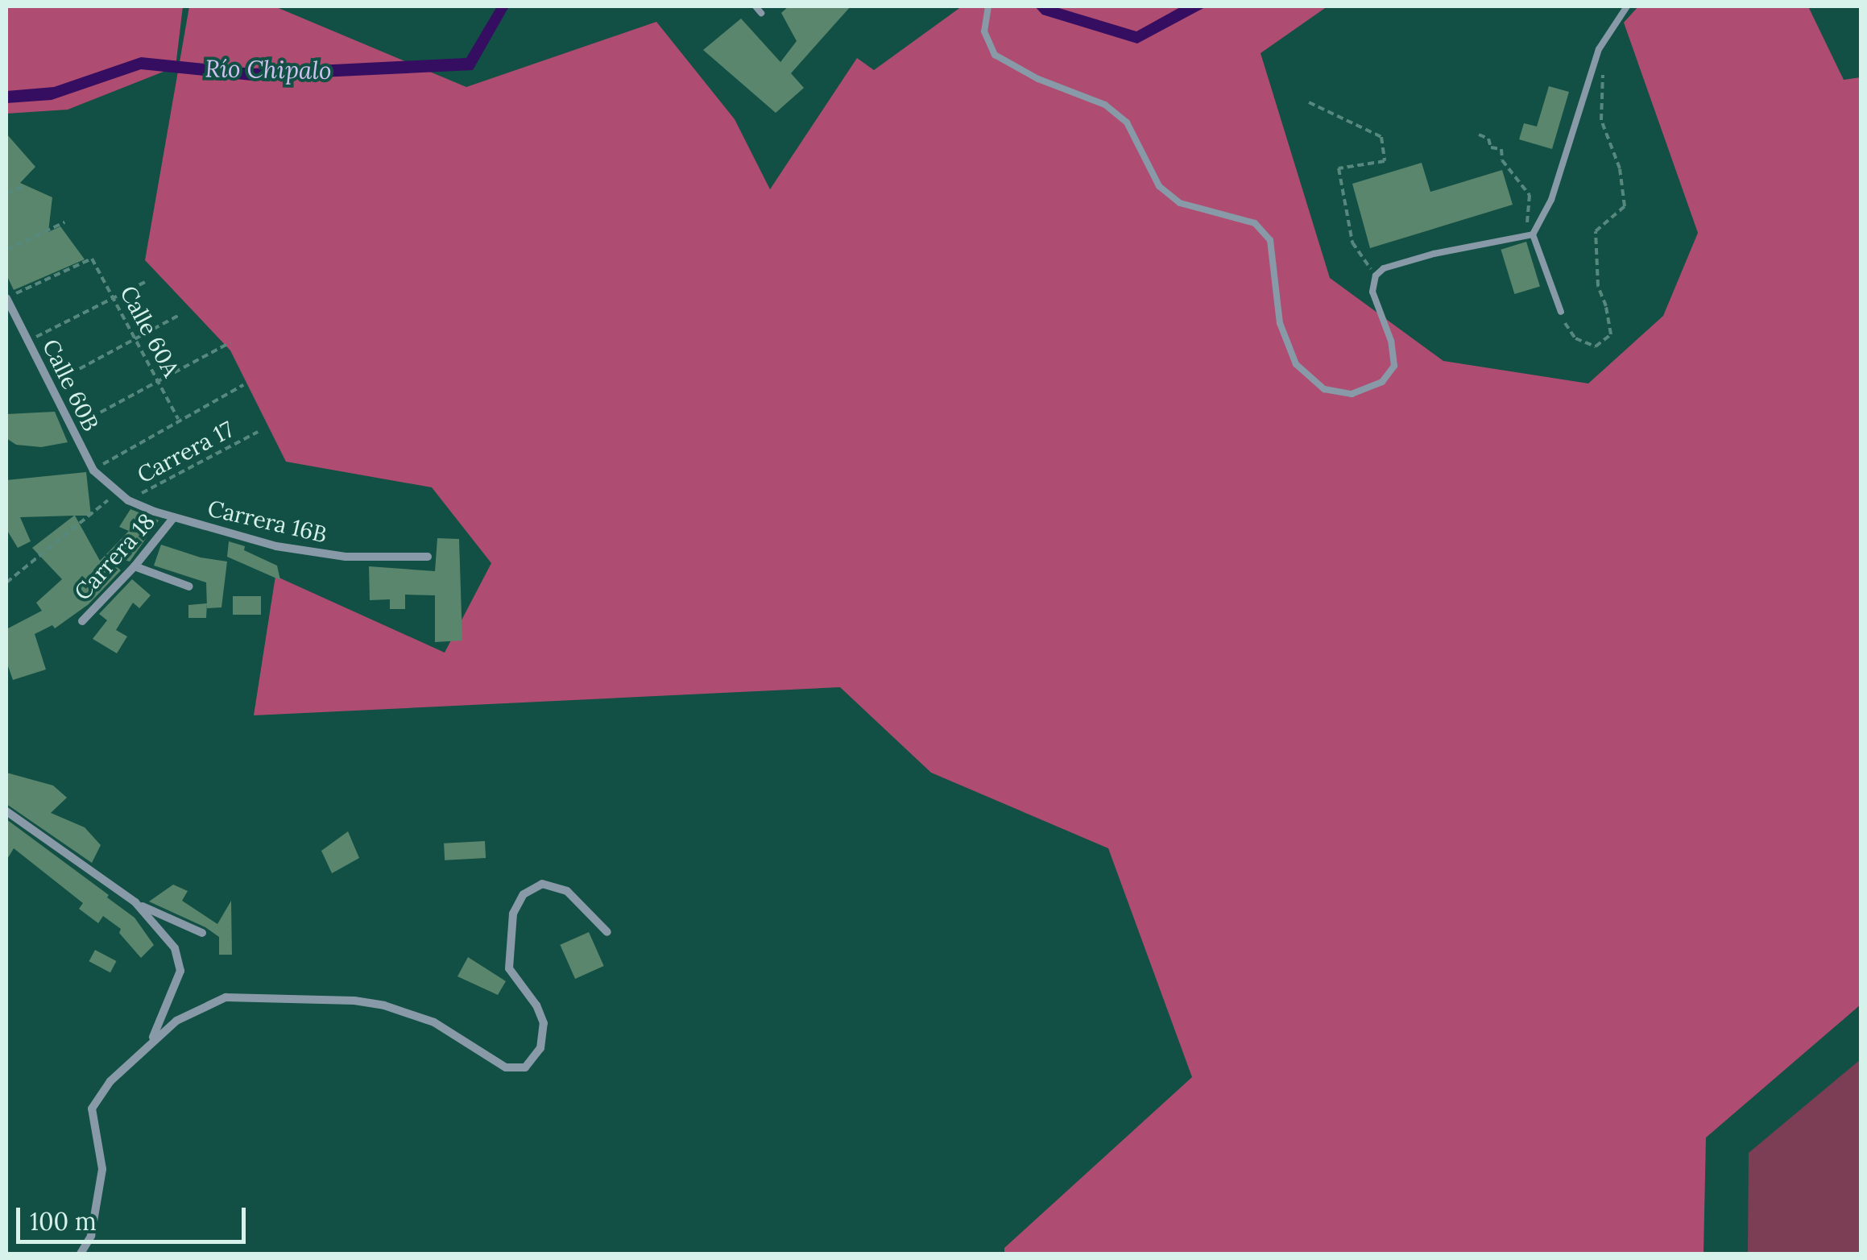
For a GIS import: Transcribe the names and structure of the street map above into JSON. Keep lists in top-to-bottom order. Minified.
{"streets":{"street":["Calle 60B","Carrera 16B","Carrera 18"],"path":["Calle 60A","Carrera 17"]},"crossings":[["Calle 60A","Calle 60B"],["Calle 60B","Carrera 16B"],["Carrera 17","Carrera 16B"],["Carrera 16B","Carrera 18"]],"water":["Río Chipalo"],"scale_bar":"100 m"}
